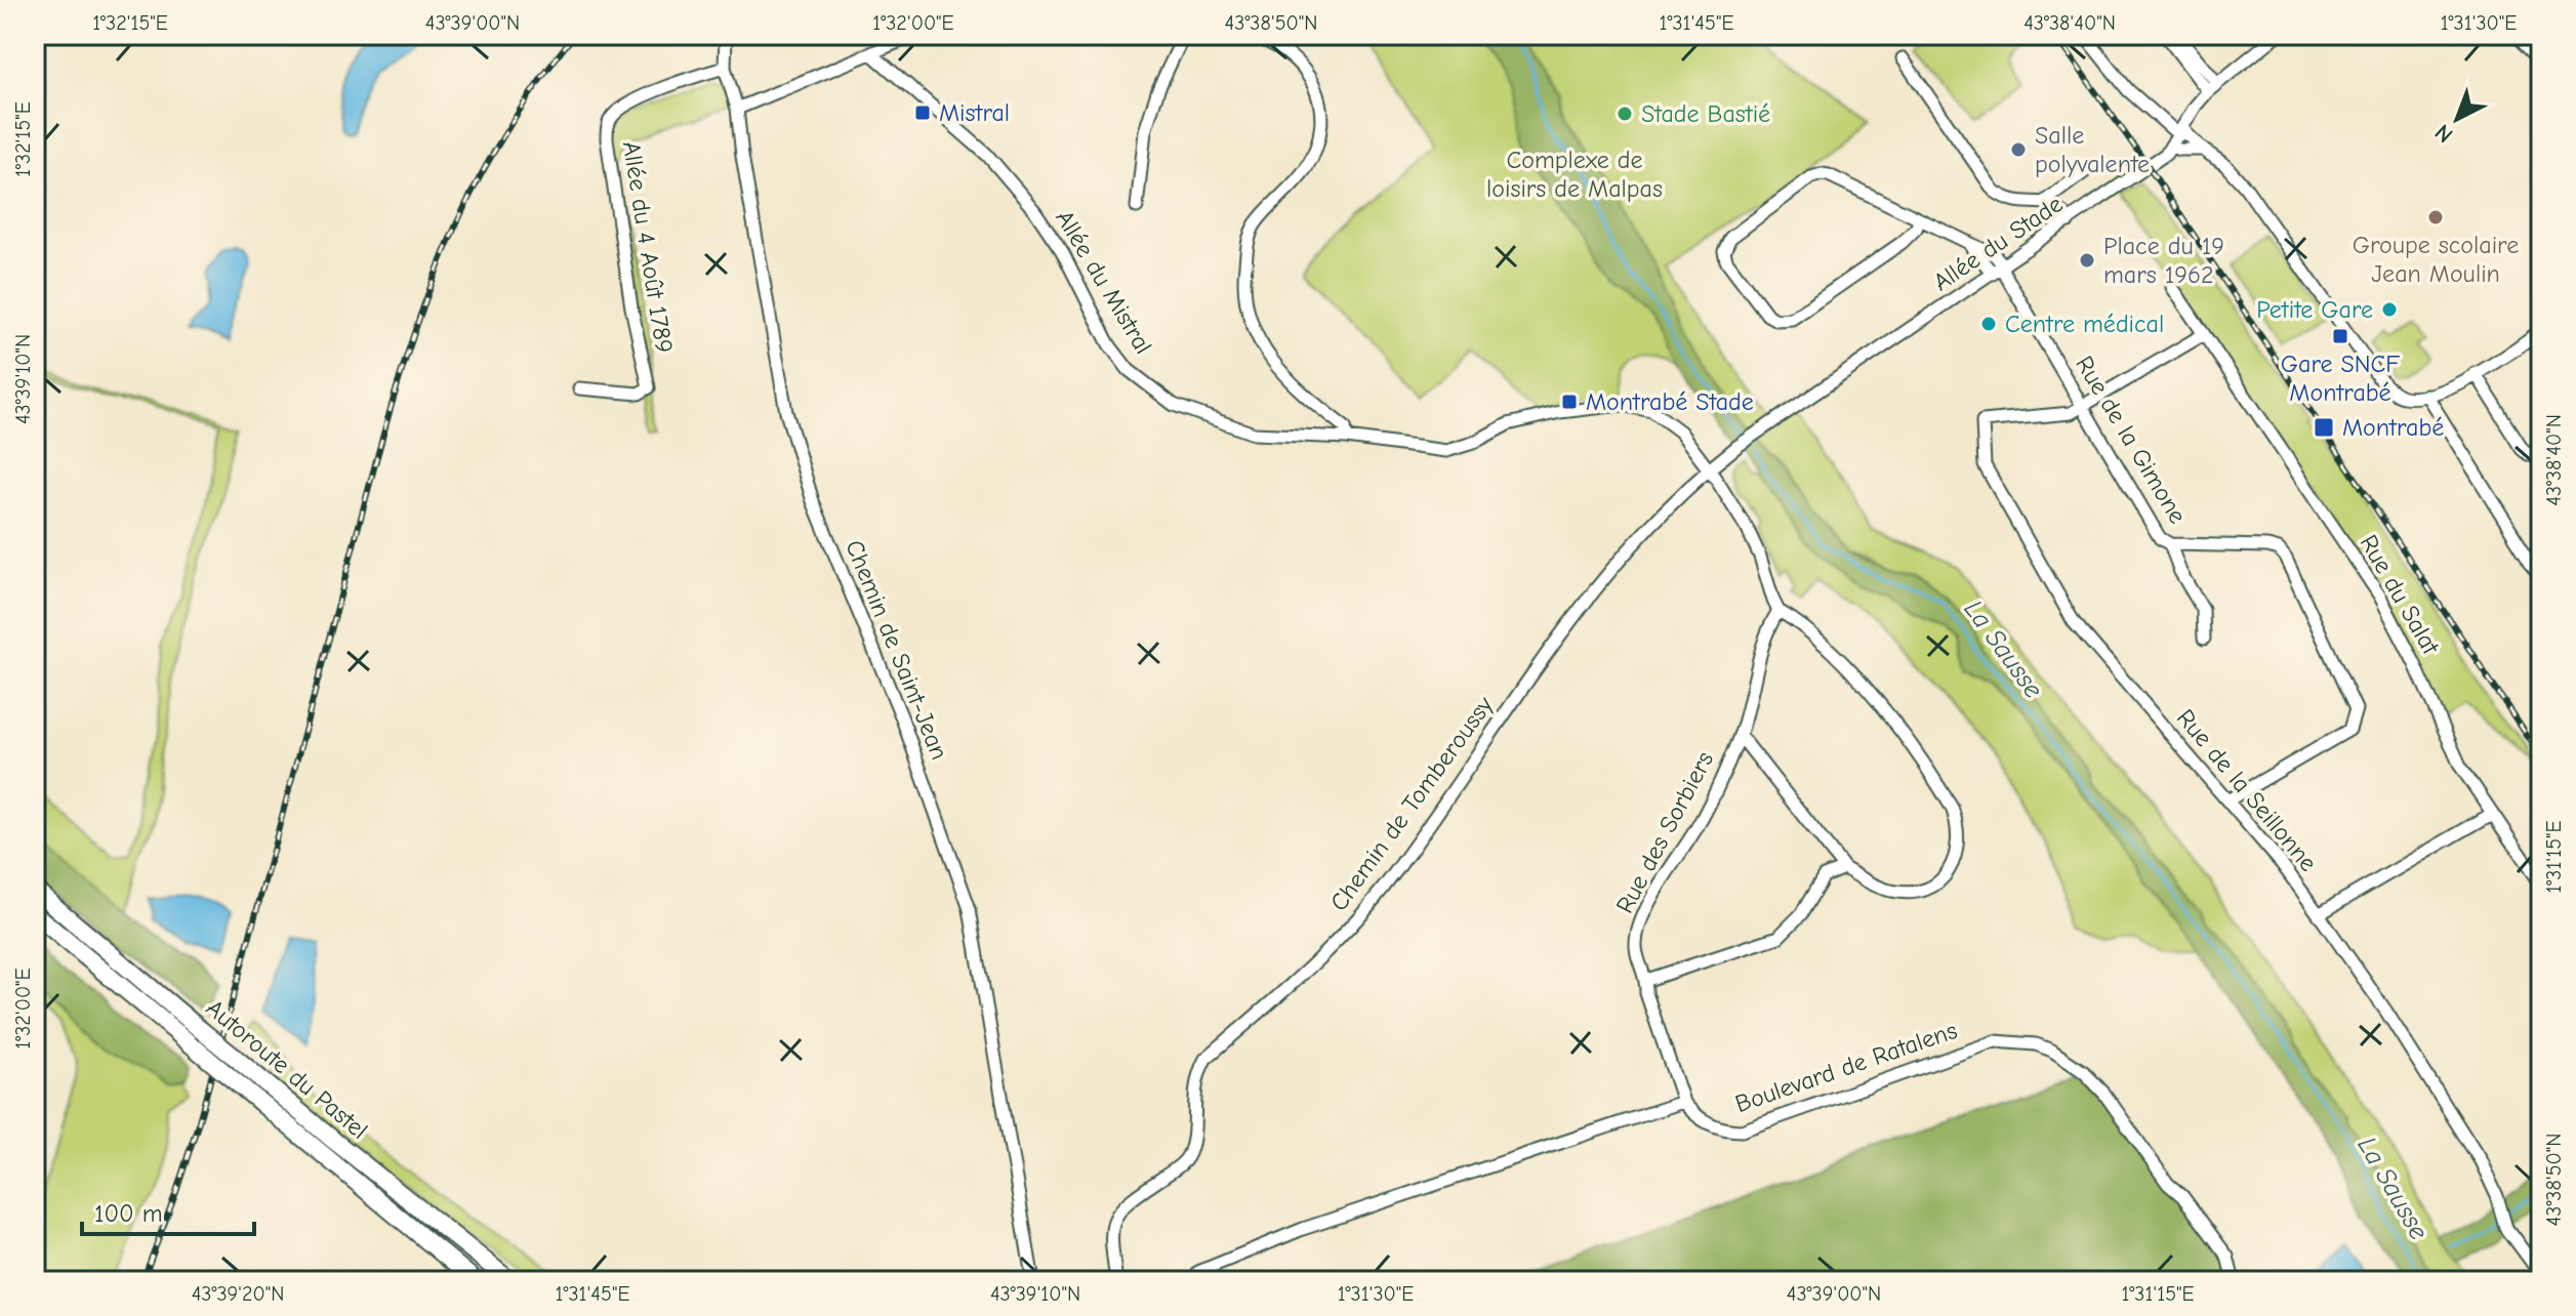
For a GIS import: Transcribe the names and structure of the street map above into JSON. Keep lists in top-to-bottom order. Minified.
{"streets":{"highway":["Autoroute du Pastel"],"street":["Allée du Stade","Allée du 4 Août 1789","Allée du Mistral","Rue de la Gimone","Rue du Salat","Chemin de Saint-Jean","Rue de la Seillonne","Chemin de Tomberoussy","Rue des Sorbiers","Boulevard de Ratalens"]},"crossings":[["Allée du Stade","Allée du Mistral"],["Allée du Stade","Rue de la Gimone"],["Allée du Stade","Chemin de Tomberoussy"],["Allée du 4 Août 1789","Chemin de Saint-Jean"],["Allée du Mistral","Chemin de Tomberoussy"],["Rue de la Gimone","Rue de la Seillonne"],["Rue des Sorbiers","Boulevard de Ratalens"]],"water":["La Sausse"],"parks":["Complexe de loisirs de Malpas"],"places":{"transit":["Mistral","Gare SNCF Montrabé","Montrabé Stade","Montrabé"],"other":["Stade Bastié","Salle polyvalente","Groupe scolaire Jean Moulin","Place du 19 mars 1962","Petite Gare","Centre médical"]},"scale_bar":"100 m","north":"bottom left","coordinates":["1°32'15\"E","43°39'00\"N","1°32'00\"E","43°38'50\"N","1°31'45\"E","43°38'40\"N","1°31'30\"E","43°39'10\"N","1°31'15\"E","43°39'20\"N"]}
